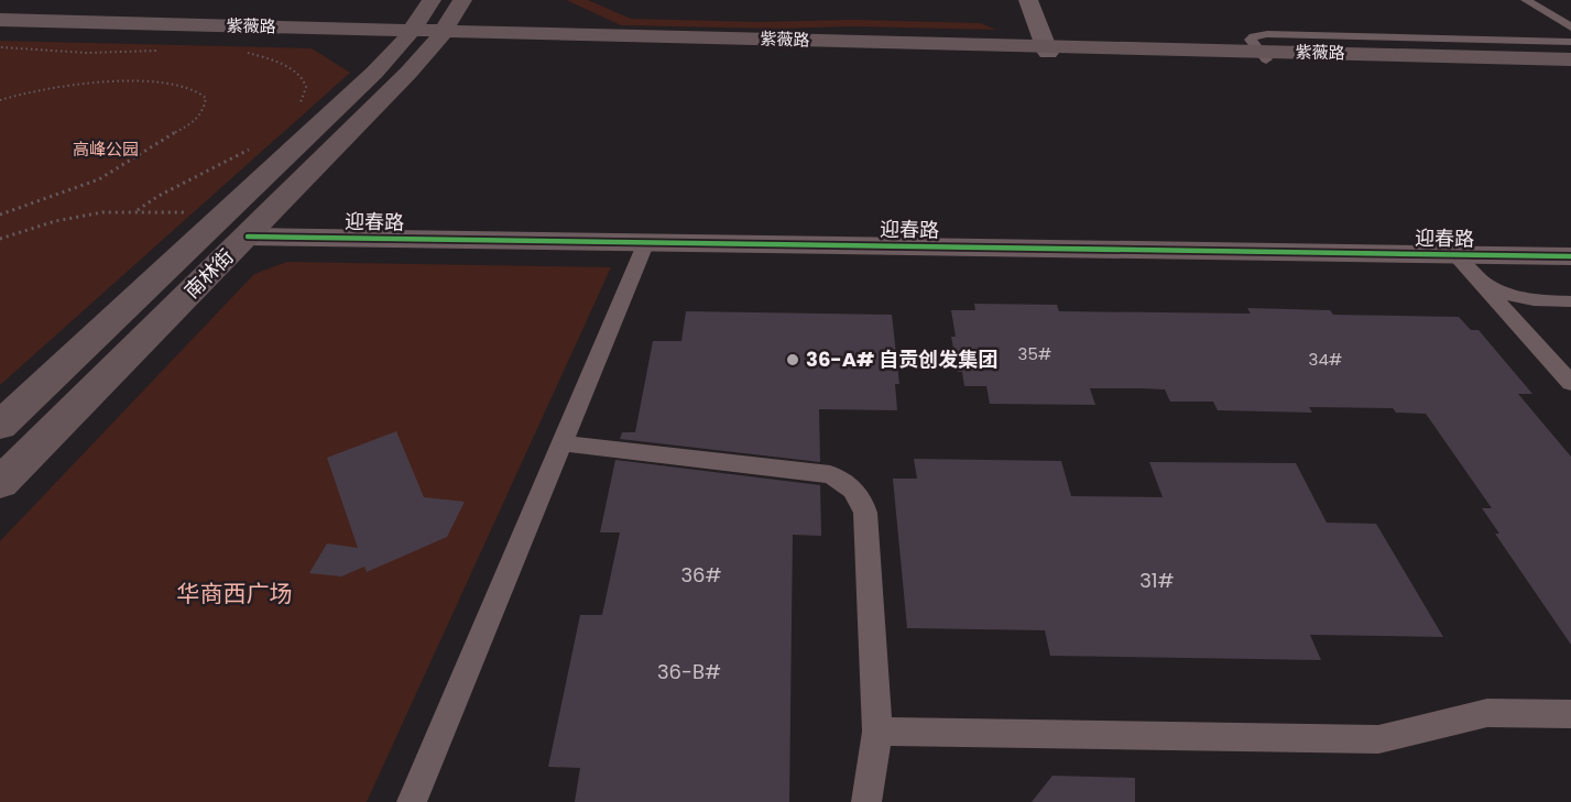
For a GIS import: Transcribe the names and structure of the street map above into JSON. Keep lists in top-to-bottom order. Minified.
{"streets":{"main road":["紫薇路","南林街"],"street":["迎春路"]},"crossings":[["紫薇路","南林街"],["迎春路","南林街"]],"parks":["高峰公园","华商西广场"],"places":["36-A# 自贡创发集团"],"house_numbers":["35#","34#","36#","31#","36-B#"]}
